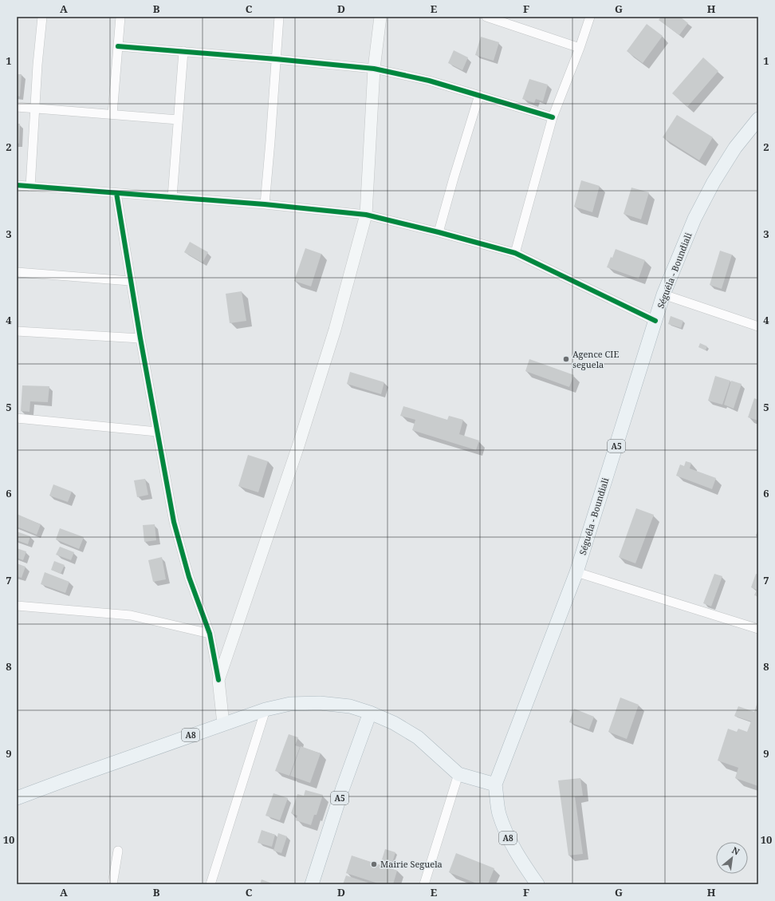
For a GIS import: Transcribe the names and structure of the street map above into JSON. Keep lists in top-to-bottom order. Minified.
{"streets":{"main road":["Séguéla - Boundiali","A5","A8"]},"crossings":[["Séguéla - Boundiali","A8"],["A5","A8"]],"places":["Agence CIE seguela","Mairie Seguela"],"north":"top right","grid":{"columns":["A","B","C","D","E","F","G","H"],"rows":["1","2","3","4","5","6","7","8","9","10"]}}
